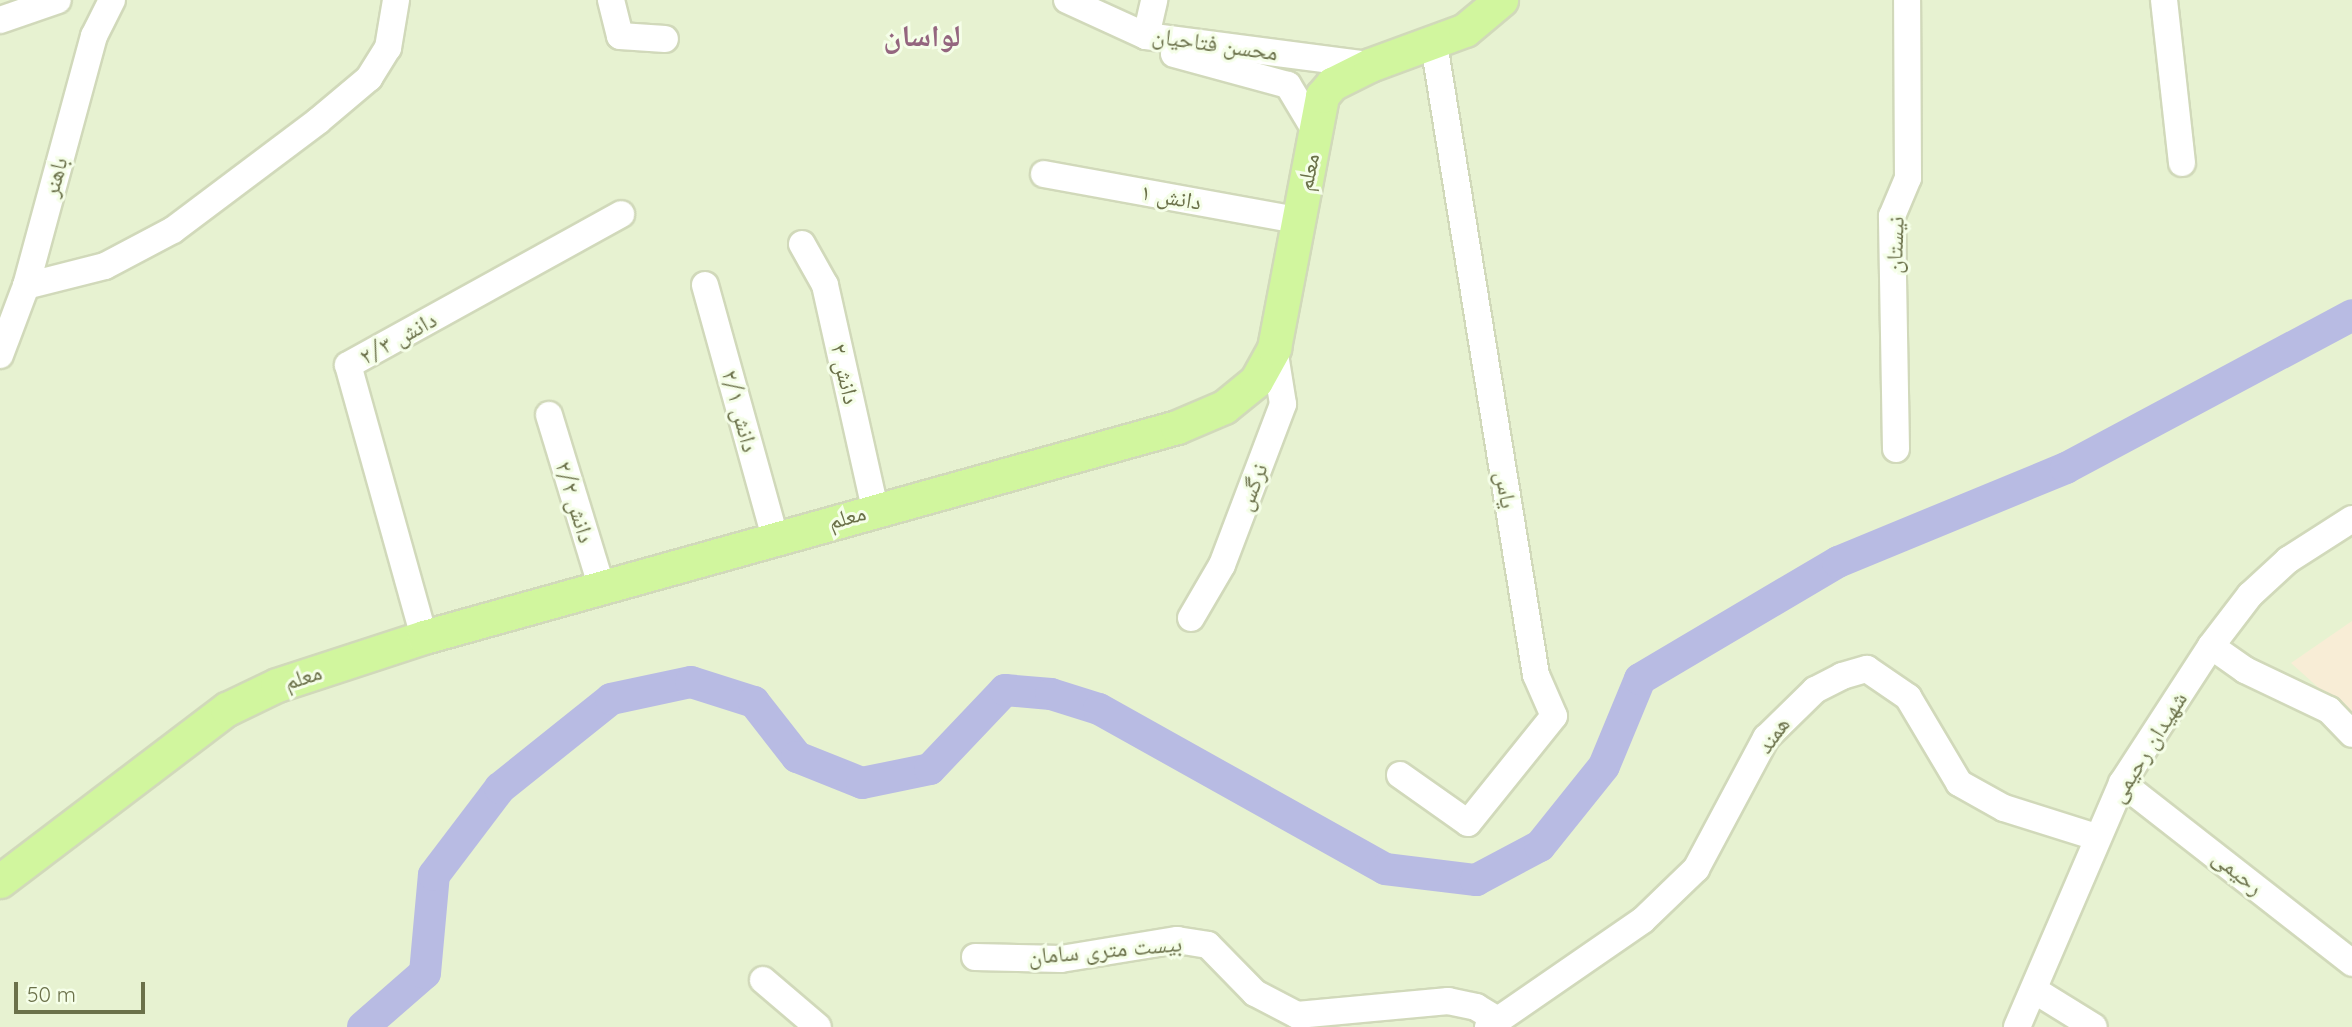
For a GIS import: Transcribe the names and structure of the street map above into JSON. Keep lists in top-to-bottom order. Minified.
{"streets":{"main road":["معلم"],"street":["محسن فتاحیان","باهنر","دانش ۱","نیستان","دانش ۲/۳","دانش ۲","دانش ۲/۱","نرگس","یاس","دانش ۲/۲","همند","شهیدان رحیمی","رحیمی","بیست متری سامان"]},"crossings":[["محسن فتاحیان","معلم"],["معلم","دانش ۱"],["معلم","دانش ۲/۳"],["معلم","دانش ۲"],["معلم","دانش ۲/۱"],["معلم","نرگس"],["معلم","یاس"],["معلم","دانش ۲/۲"],["همند","شهیدان رحیمی"],["همند","بیست متری سامان"],["شهیدان رحیمی","رحیمی"]],"districts":["لواسان"],"scale_bar":"50 m"}
